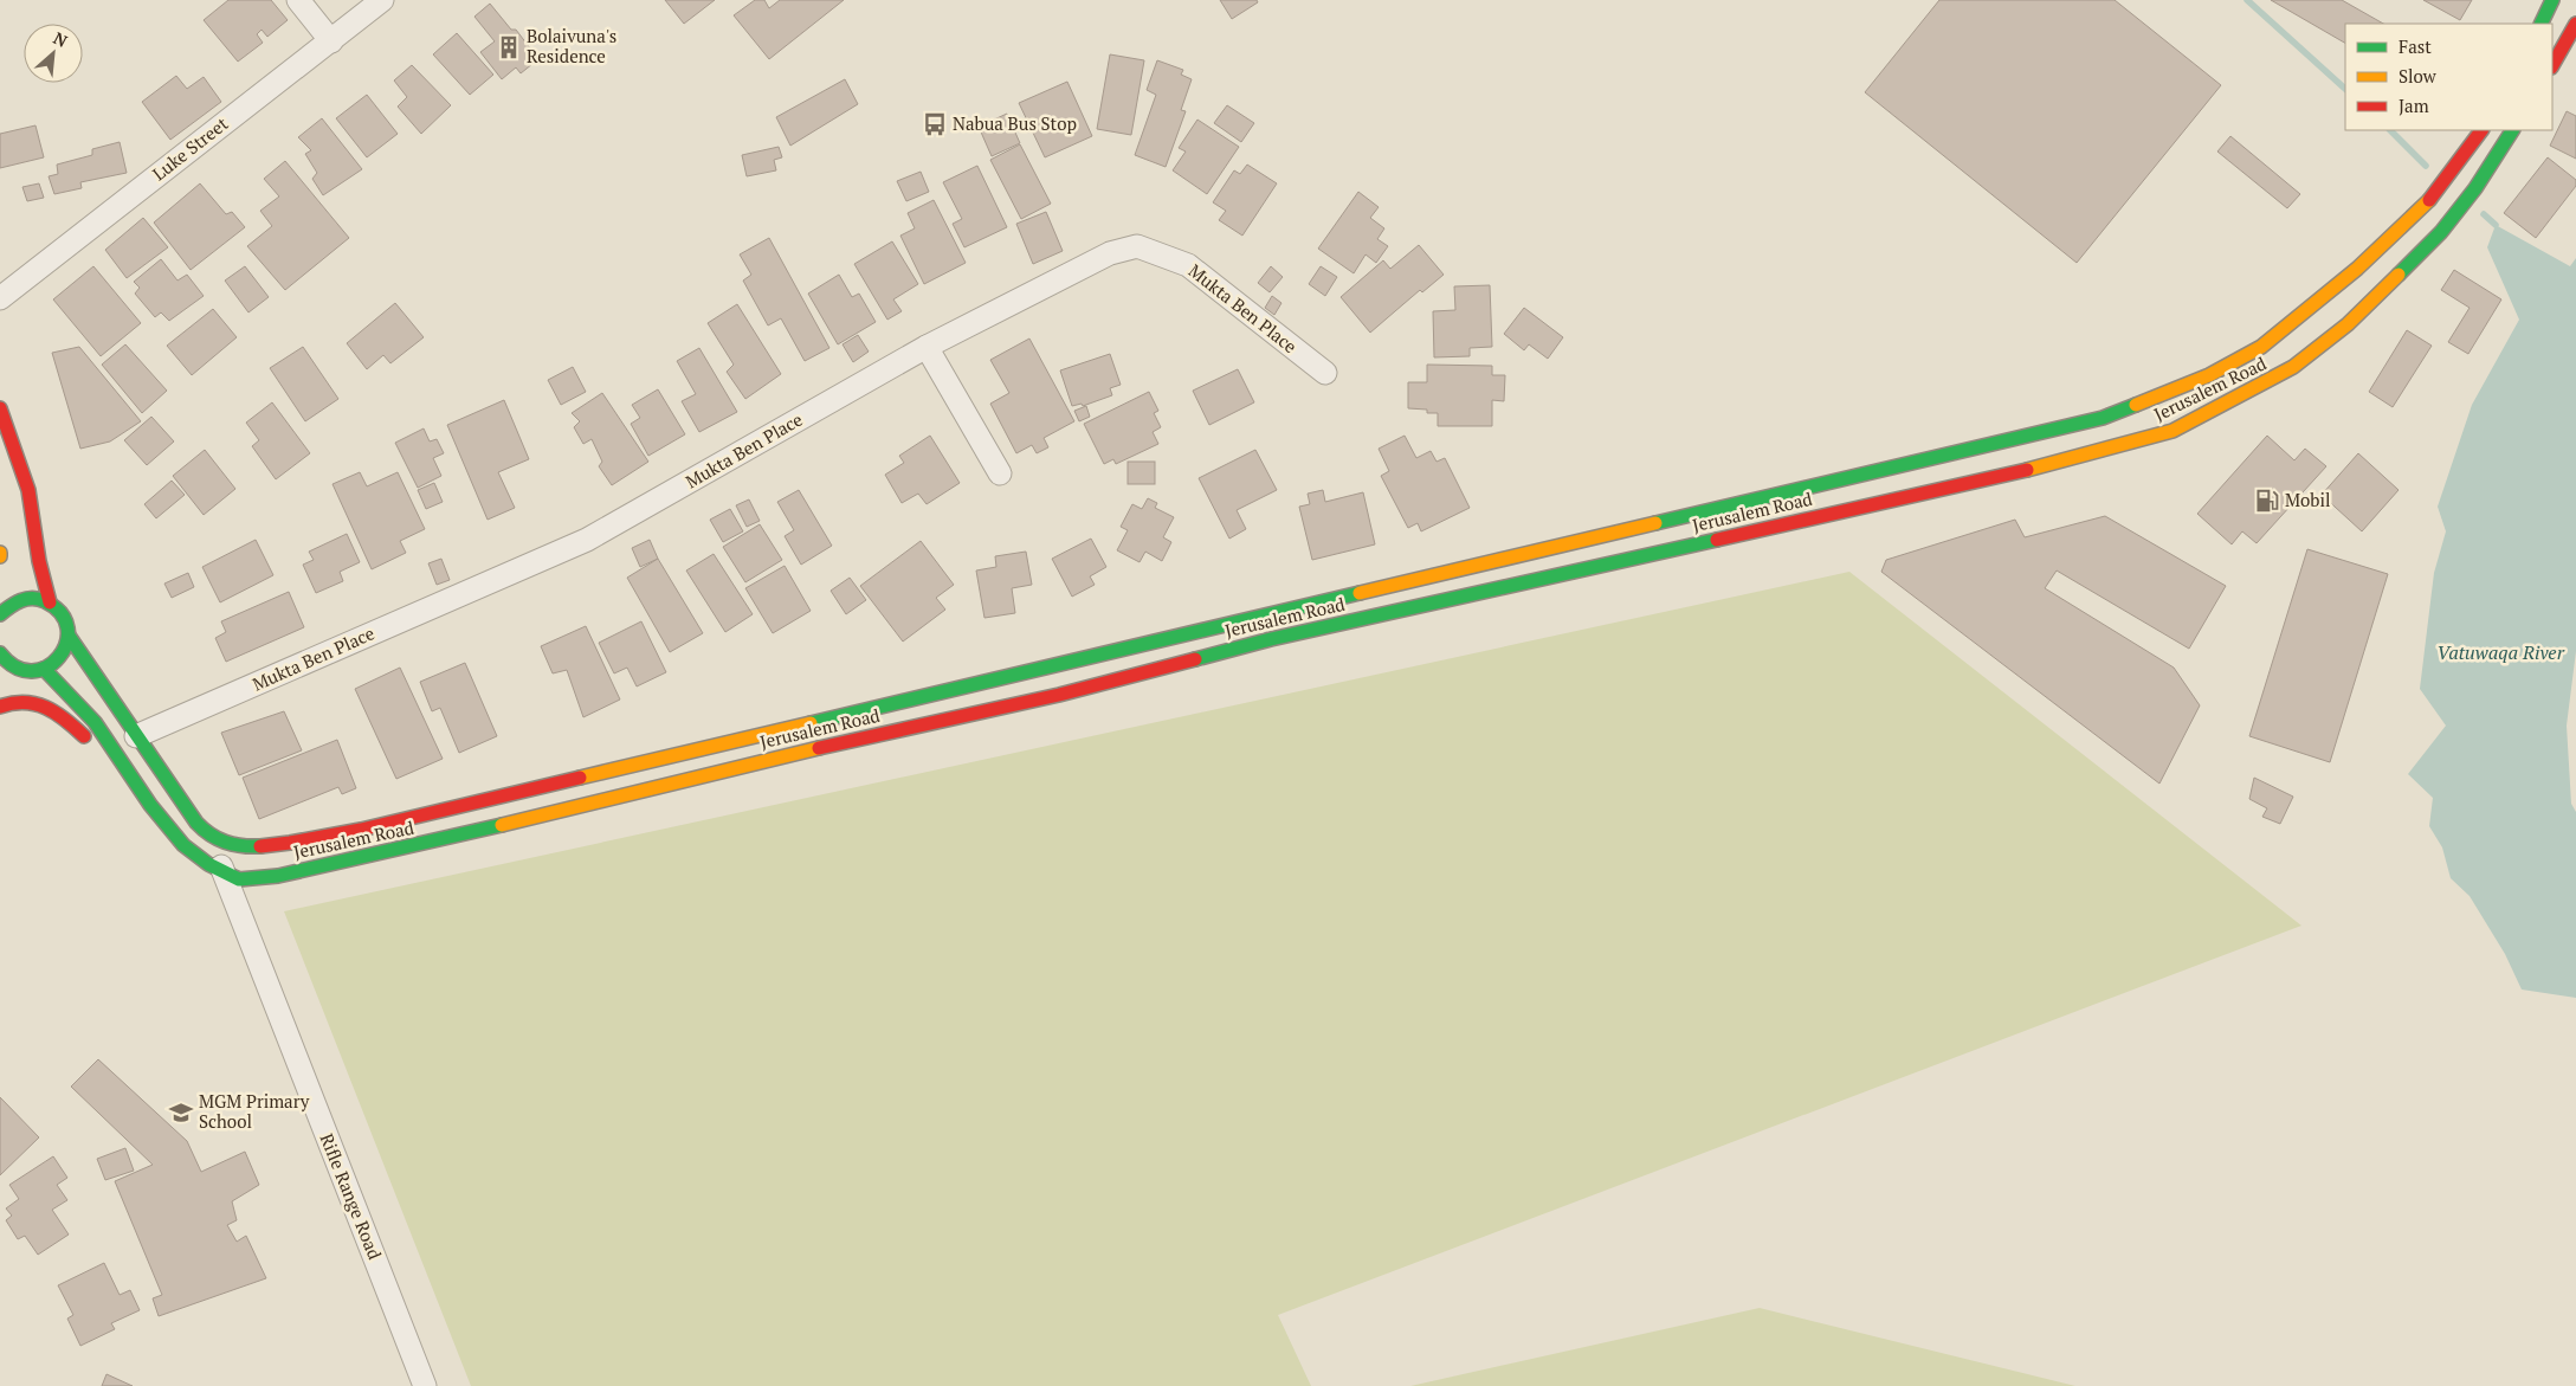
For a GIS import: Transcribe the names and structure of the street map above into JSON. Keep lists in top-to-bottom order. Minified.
{"streets":{"main road":["Jerusalem Road"],"street":["Luke Street","Mukta Ben Place","Rifle Range Road"]},"crossings":[["Jerusalem Road","Rifle Range Road"]],"water":["Vatuwaqa River"],"places":{"building":["Bolaivuna's Residence"],"bus stop":["Nabua Bus Stop"],"fuel station":["Mobil"],"school or university":["MGM Primary School"]},"legend":["Fast","Slow","Jam"],"north":"top right"}
